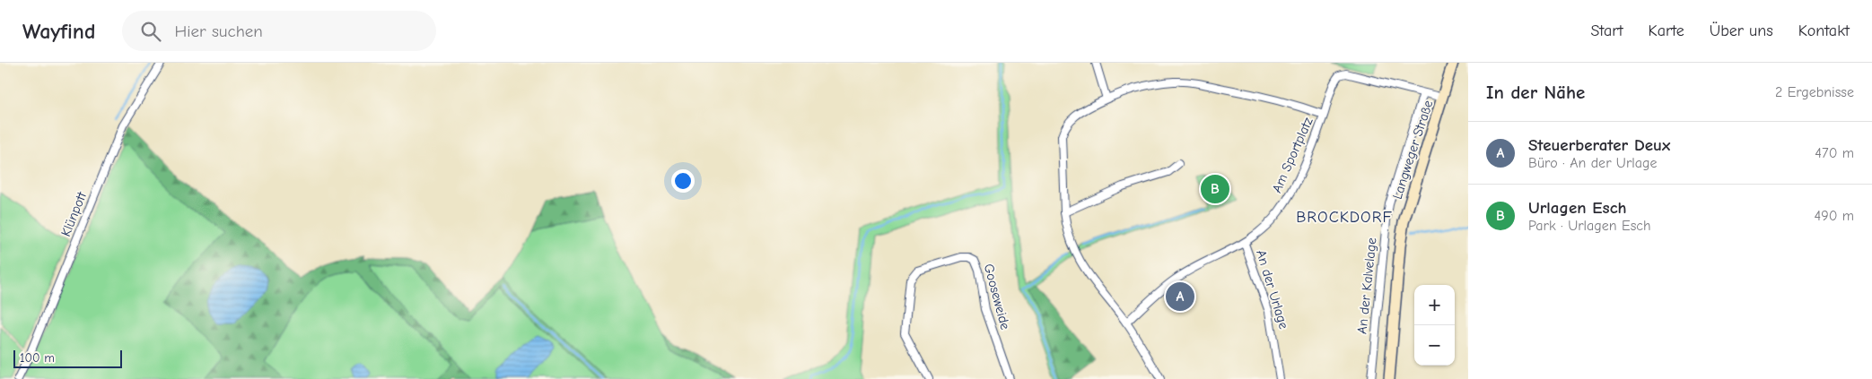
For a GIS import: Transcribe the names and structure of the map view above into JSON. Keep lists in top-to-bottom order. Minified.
{"streets":{"street":["Langweger Straße","Am Sportplatz","Klünpott","An der Kalvelage","An der Urlage","Gooseweide"]},"crossings":[["Langweger Straße","Am Sportplatz"],["Am Sportplatz","An der Kalvelage"],["Am Sportplatz","An der Urlage"]],"districts":["BROCKDORF"],"scale_bar":"100 m","page":{"header":"Wayfind","search":"Hier suchen","nav":["Start","Karte","Über uns","Kontakt"],"heading":["In der Nähe","2 Ergebnisse"],"list":[{"mark":"A","name":"Steuerberater Deux","note":"Büro · An der Urlage","value":"470 m"},{"mark":"B","name":"Urlagen Esch","note":"Park · Urlagen Esch","value":"490 m"}],"pins":["B","A"],"map_buttons":["+","−"],"scale":"100 m"}}
